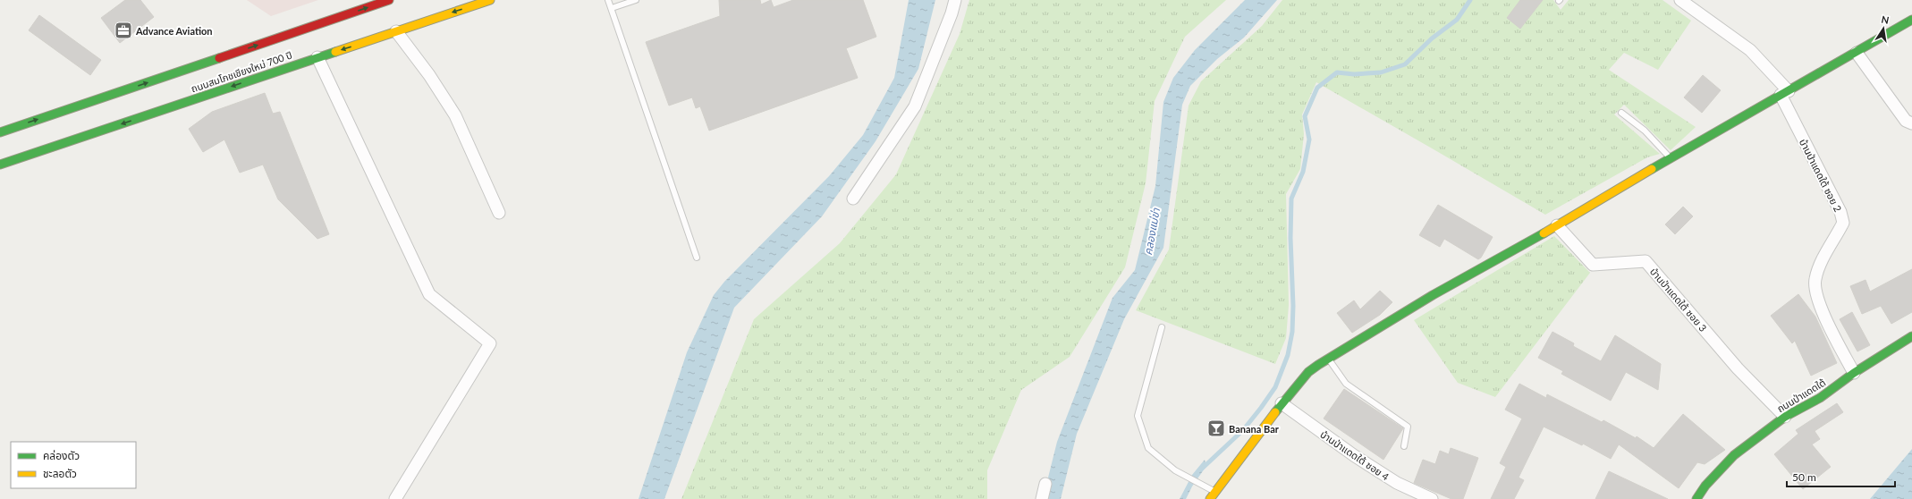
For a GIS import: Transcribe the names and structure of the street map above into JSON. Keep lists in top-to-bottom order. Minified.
{"streets":{"street":["ถนนสมโภชเชียงใหม่ 700 ปี","บ้านป่าแดดใต้ ซอย 2","บ้านป่าแดดใต้ ซอย 3","ถนนป่าแดดใต้","บ้านป่าแดดใต้ ซอย 4"]},"crossings":[["บ้านป่าแดดใต้ ซอย 2","ถนนป่าแดดใต้"],["บ้านป่าแดดใต้ ซอย 3","ถนนป่าแดดใต้"]],"water":["คลองแม่ข่า"],"places":{"office":["Advance Aviation"],"bar":["Banana Bar"]},"legend":["คล่องตัว","ชะลอตัว"],"scale_bar":"50 m","north":"top"}
